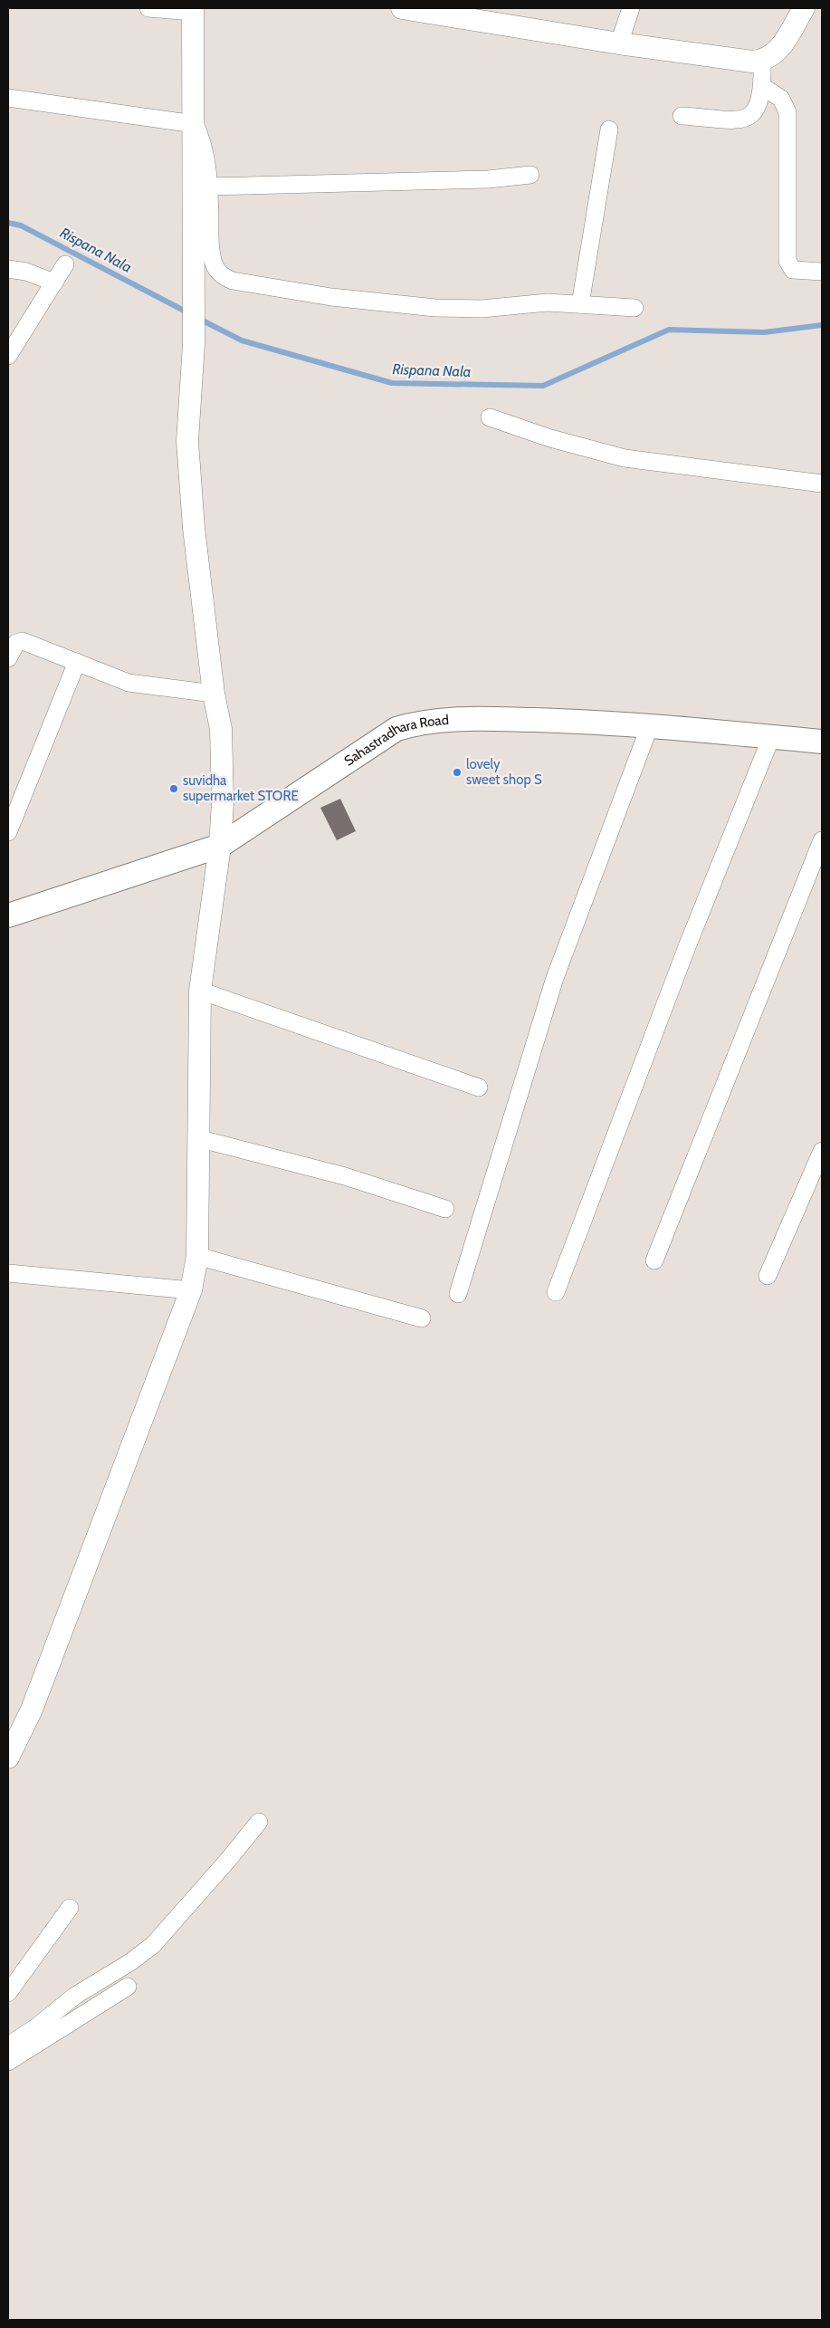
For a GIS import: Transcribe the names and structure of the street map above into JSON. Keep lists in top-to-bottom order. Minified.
{"streets":{"main road":["Sahastradhara Road"]},"water":["Rispana Nala"],"places":["lovely sweet shop S","suvidha supermarket STORE"]}
